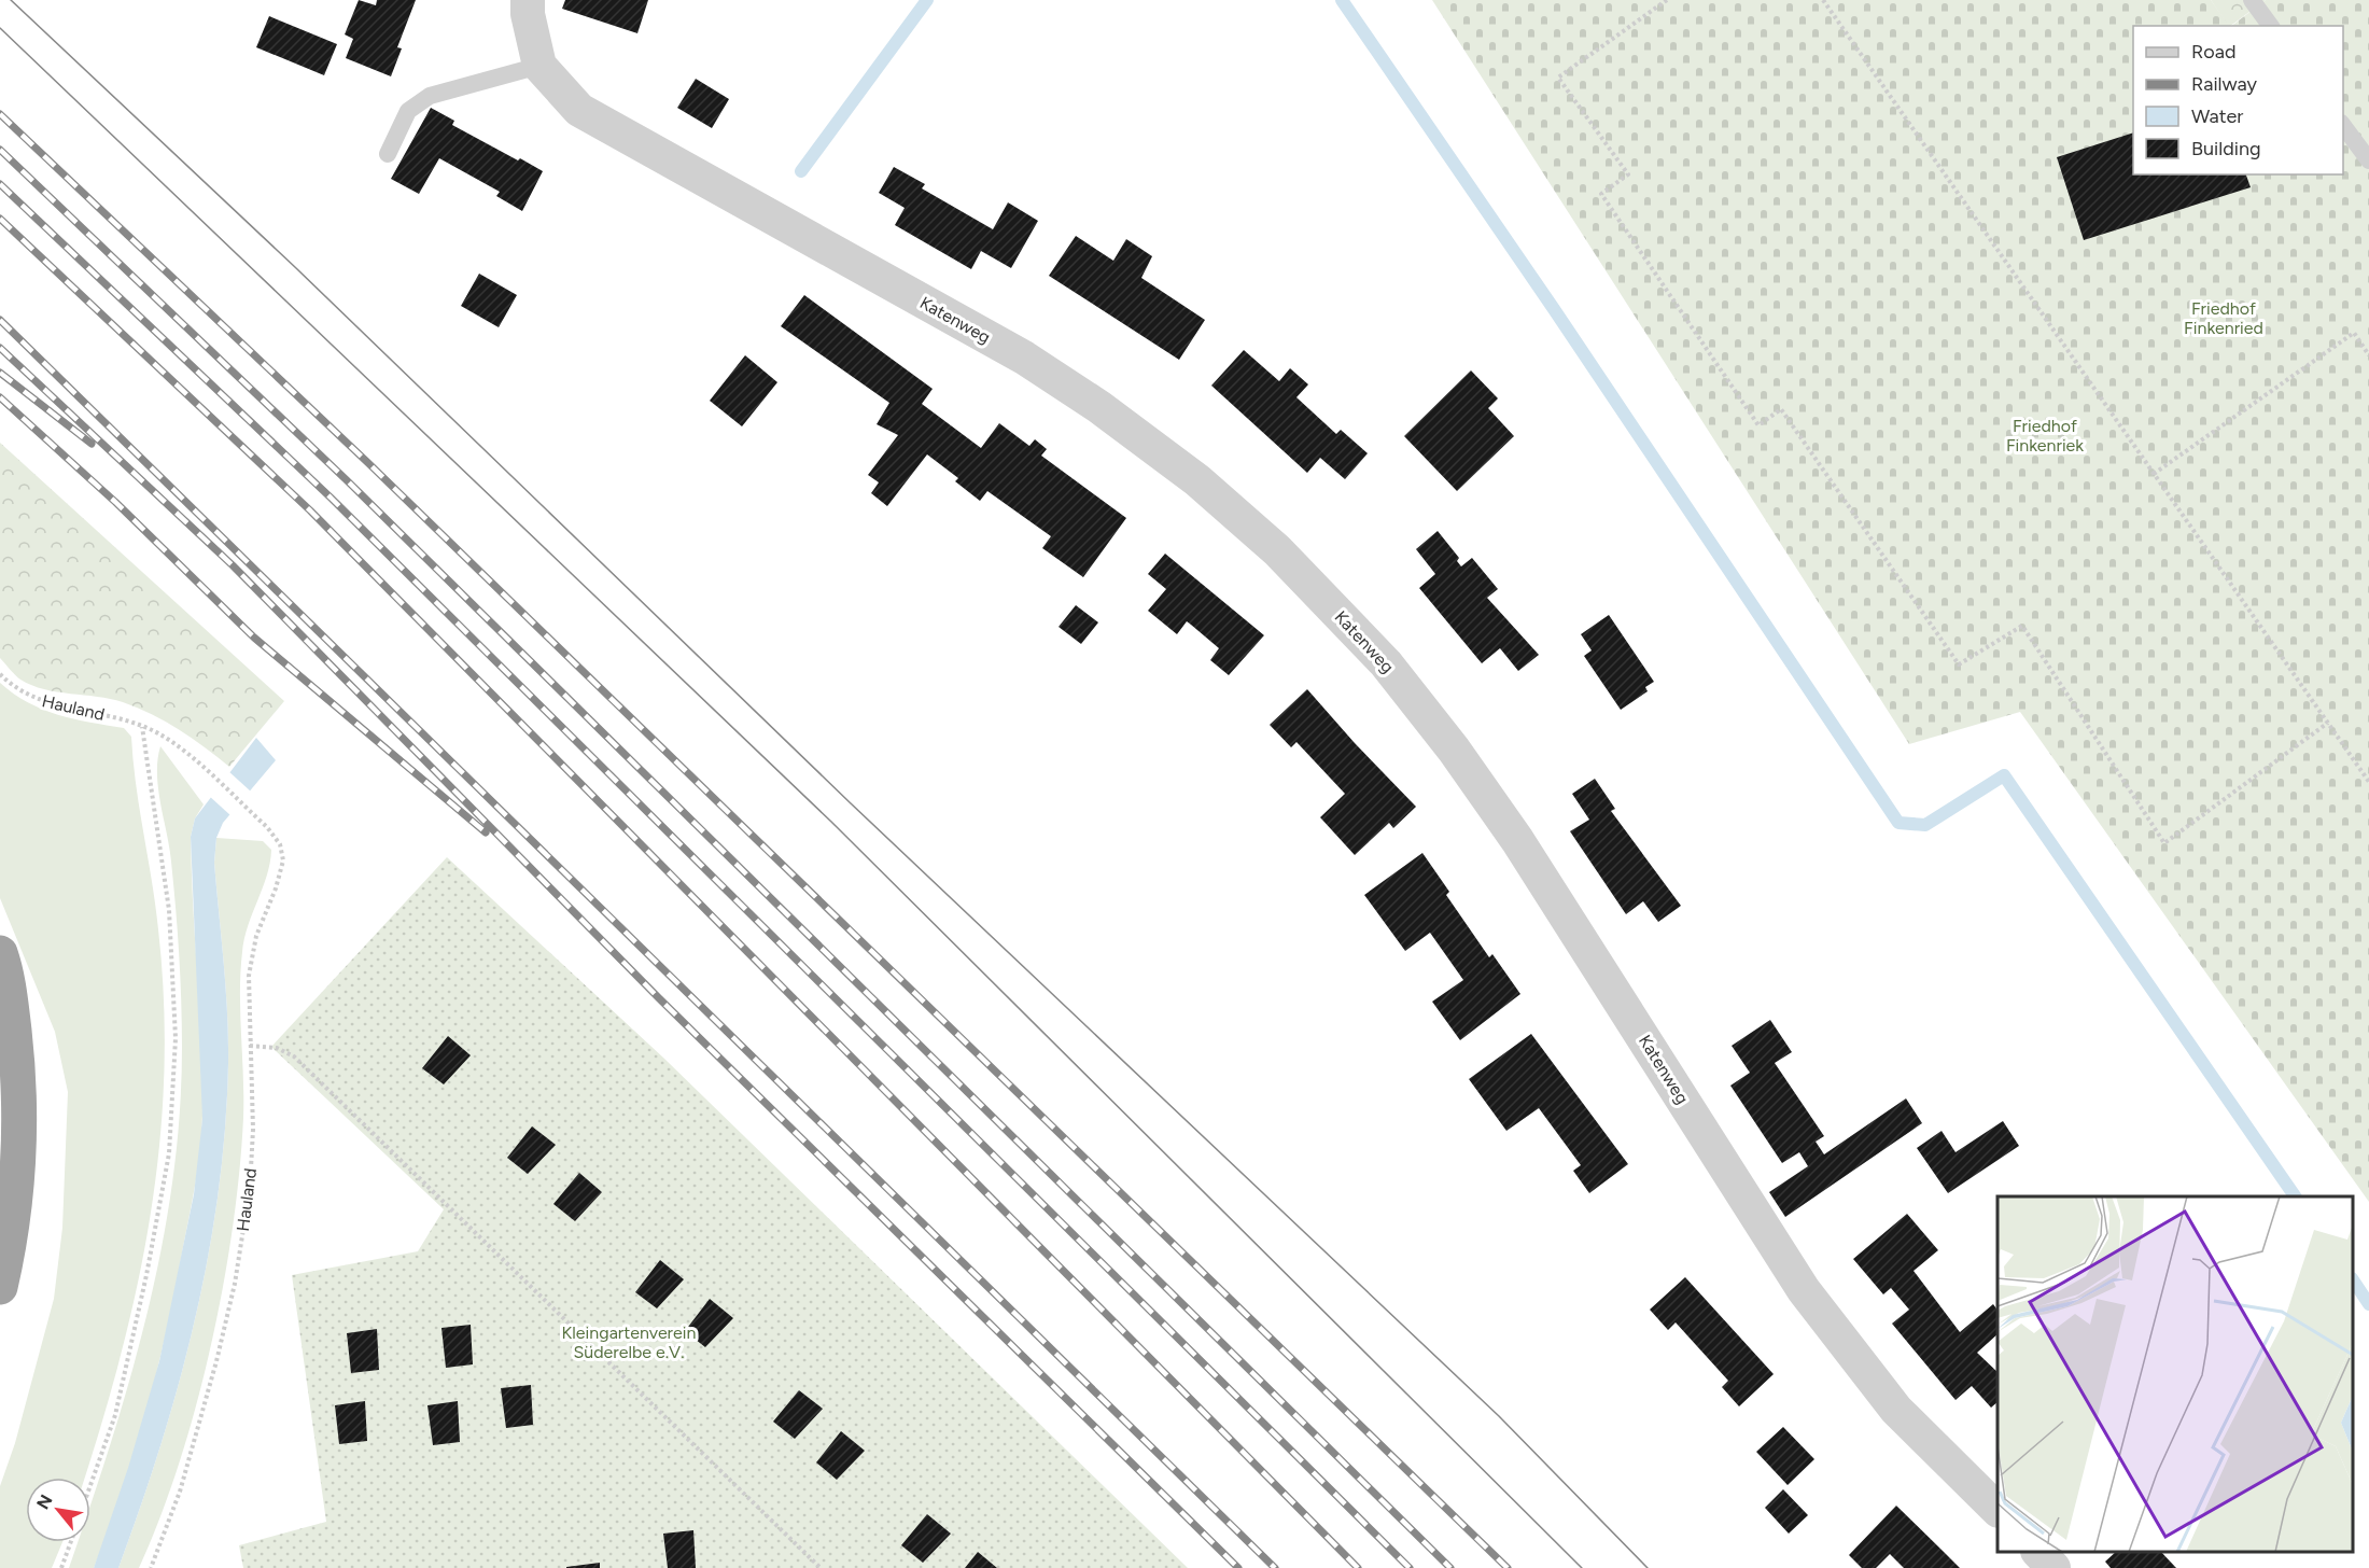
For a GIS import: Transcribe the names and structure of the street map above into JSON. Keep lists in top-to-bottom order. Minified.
{"streets":{"street":["Katenweg"],"path":["Hauland"]},"parks":["Friedhof Finkenried","Friedhof Finkenriek","Kleingartenverein Süderelbe e.V."],"legend":["Road","Railway","Water","Building"],"north":"top left"}
